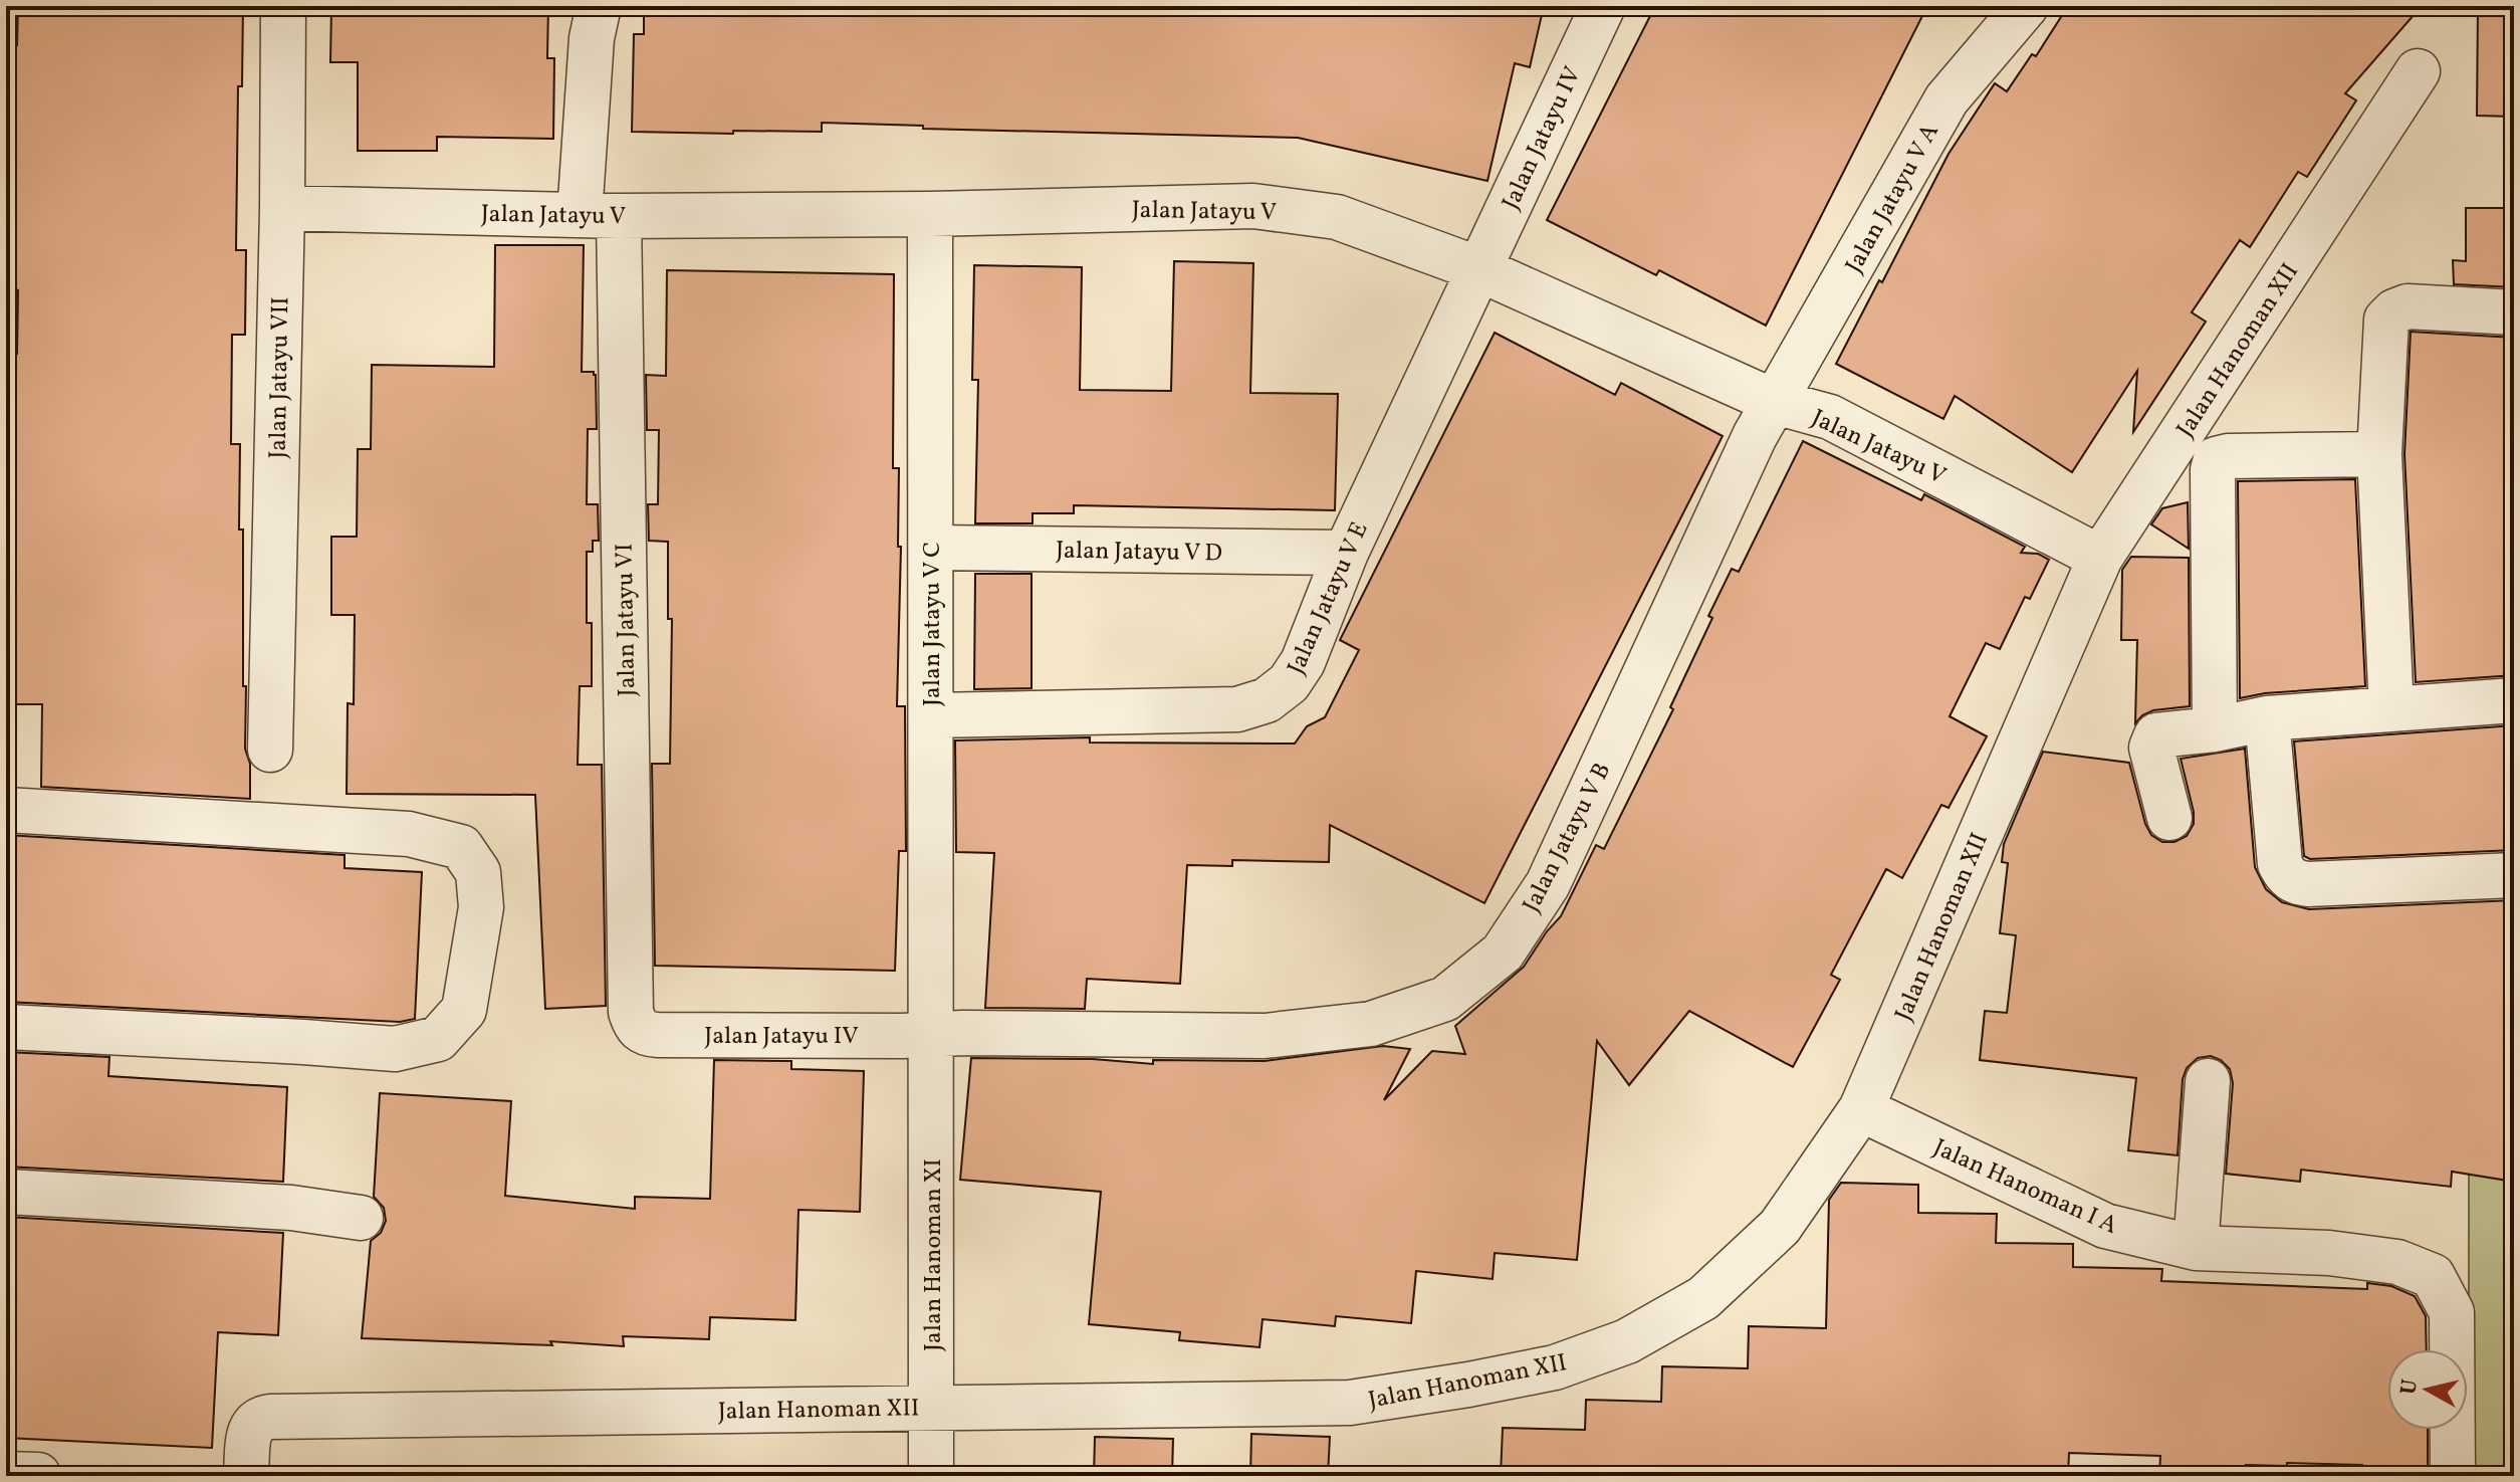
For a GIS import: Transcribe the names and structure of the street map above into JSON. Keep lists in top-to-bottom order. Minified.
{"streets":{"street":["Jalan Jatayu IV","Jalan Jatayu V A","Jalan Jatayu V","Jalan Hanoman XII","Jalan Jatayu VII","Jalan Jatayu V D","Jalan Jatayu V E","Jalan Jatayu VI","Jalan Jatayu V C","Jalan Jatayu V B","Jalan Hanoman I A","Jalan Hanoman XI"]},"crossings":[["Jalan Jatayu IV","Jalan Jatayu V"],["Jalan Jatayu IV","Jalan Jatayu V E"],["Jalan Jatayu IV","Jalan Jatayu VI"],["Jalan Jatayu IV","Jalan Jatayu V C"],["Jalan Jatayu IV","Jalan Jatayu V B"],["Jalan Jatayu IV","Jalan Hanoman XI"],["Jalan Jatayu V A","Jalan Jatayu V"],["Jalan Jatayu V A","Jalan Jatayu V B"],["Jalan Jatayu V","Jalan Hanoman XII"],["Jalan Jatayu V","Jalan Jatayu VII"],["Jalan Jatayu V","Jalan Jatayu V E"],["Jalan Jatayu V","Jalan Jatayu VI"],["Jalan Jatayu V","Jalan Jatayu V C"],["Jalan Jatayu V","Jalan Jatayu V B"],["Jalan Hanoman XII","Jalan Hanoman I A"],["Jalan Hanoman XII","Jalan Hanoman XI"],["Jalan Jatayu V D","Jalan Jatayu V E"],["Jalan Jatayu V D","Jalan Jatayu V C"],["Jalan Jatayu V E","Jalan Jatayu V C"],["Jalan Jatayu V C","Jalan Jatayu V B"],["Jalan Jatayu V C","Jalan Hanoman XI"],["Jalan Jatayu V B","Jalan Hanoman XI"]],"north":"left"}
